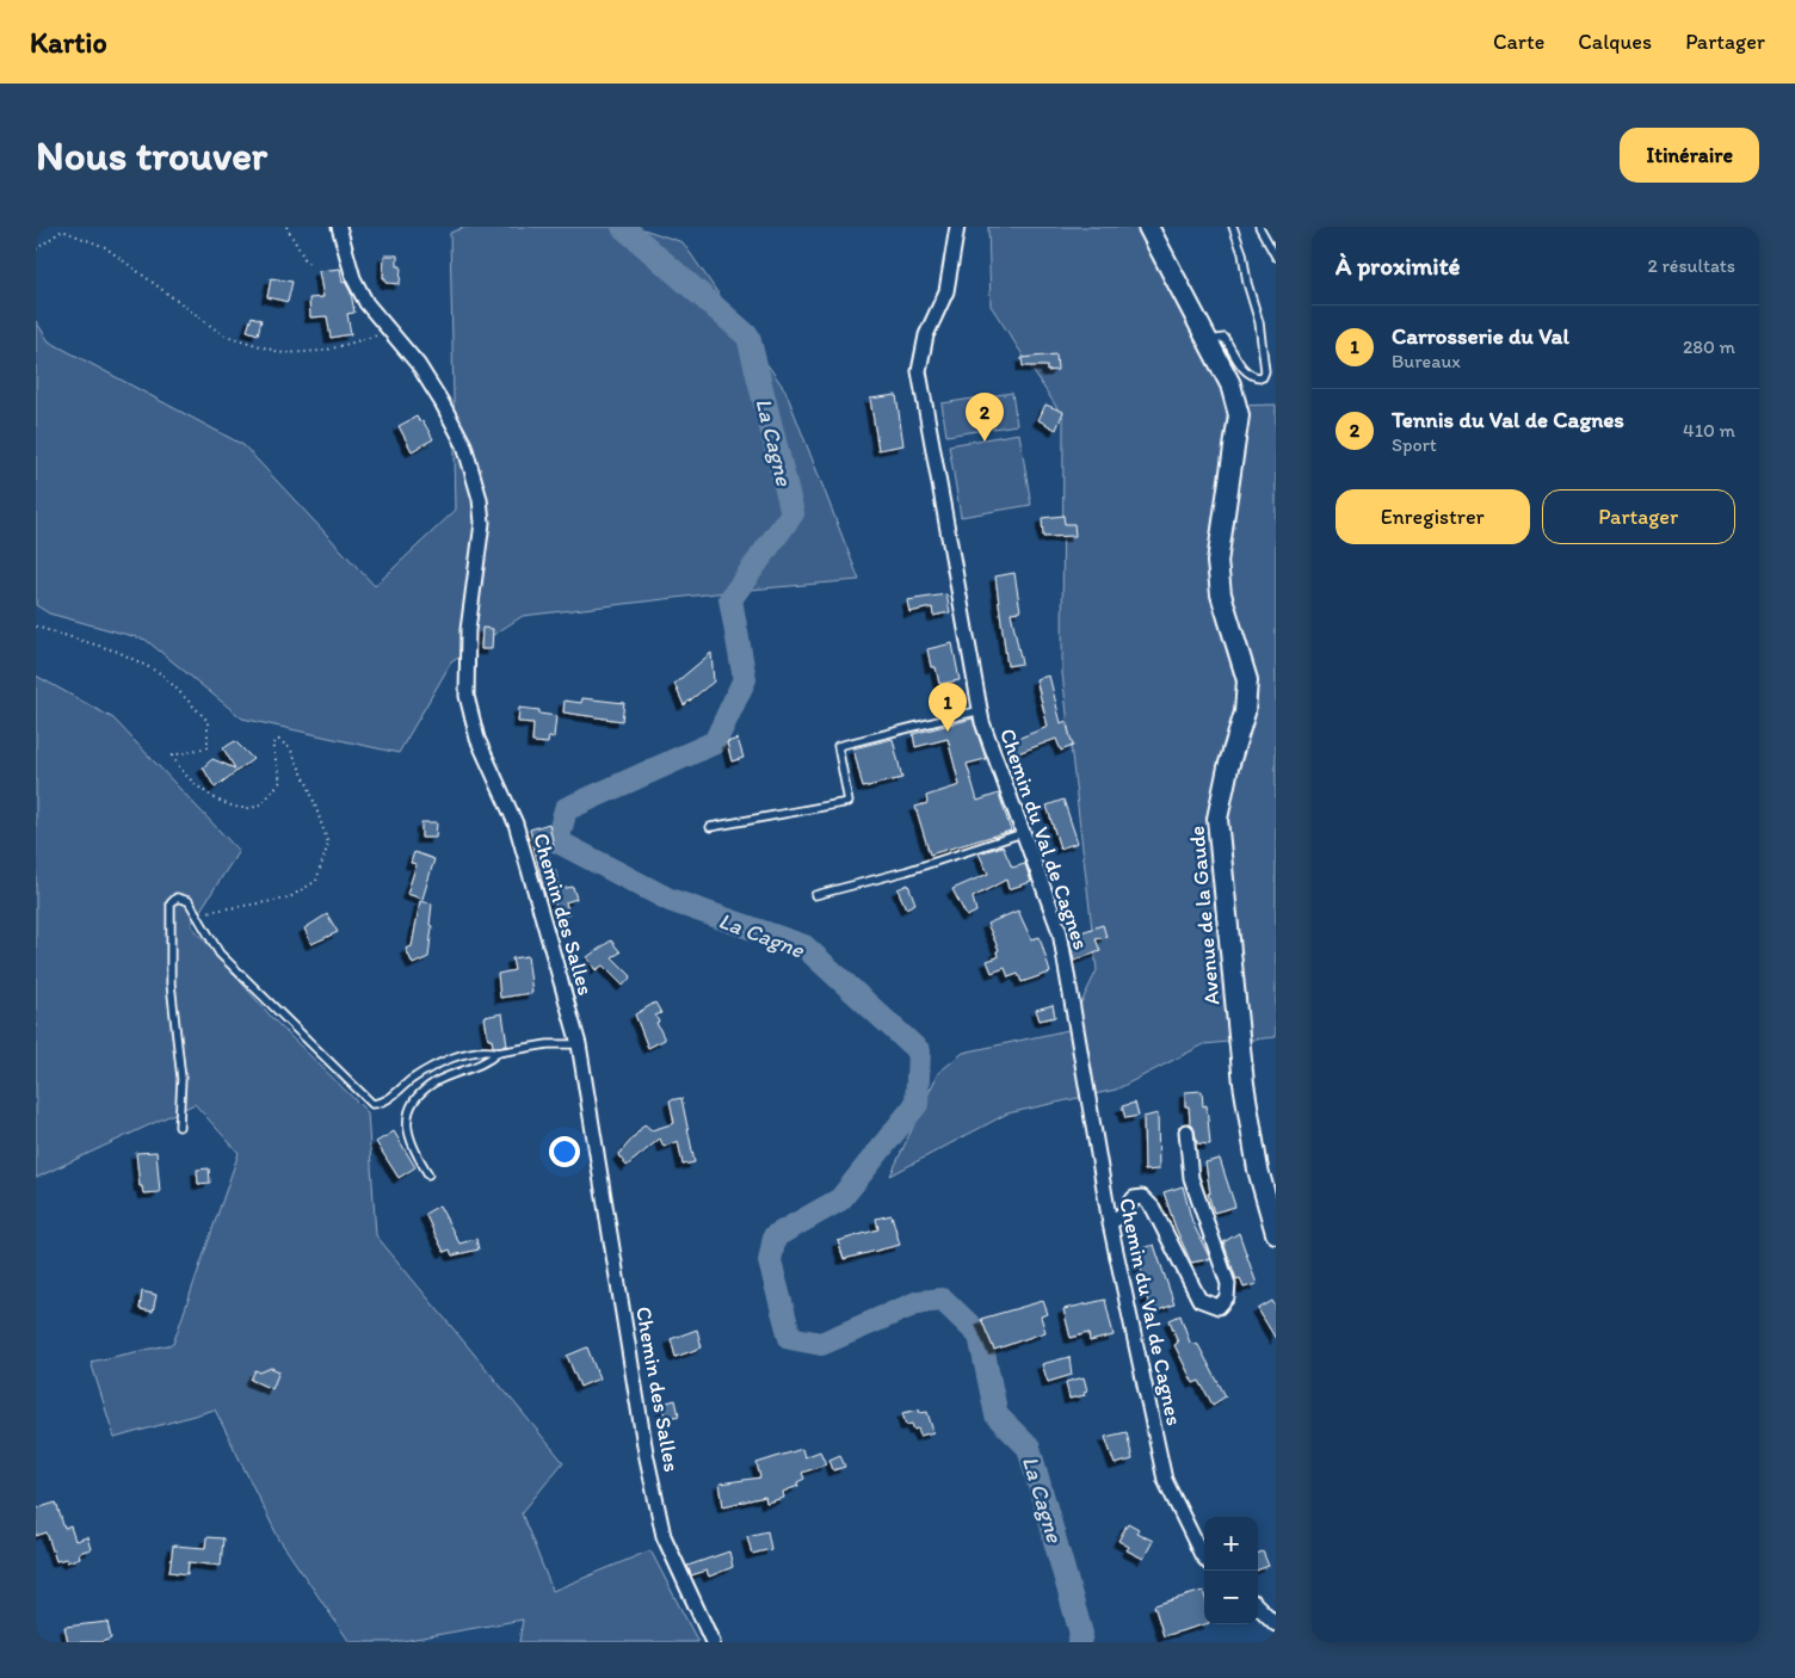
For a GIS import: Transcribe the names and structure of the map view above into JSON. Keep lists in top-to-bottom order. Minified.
{"streets":{"street":["Chemin du Val de Cagnes","Chemin des Salles","Avenue de la Gaude"]},"water":["La Cagne"],"page":{"header":"Kartio","nav":["Carte","Calques","Partager"],"buttons":["Itinéraire",["Enregistrer","Partager"]],"title":"Nous trouver","heading":["À proximité","2 résultats"],"list":[{"mark":"1","name":"Carrosserie du Val","note":"Bureaux","value":"280 m"},{"mark":"2","name":"Tennis du Val de Cagnes","note":"Sport","value":"410 m"}],"pins":["2","1"],"map_buttons":["+","−"]}}
